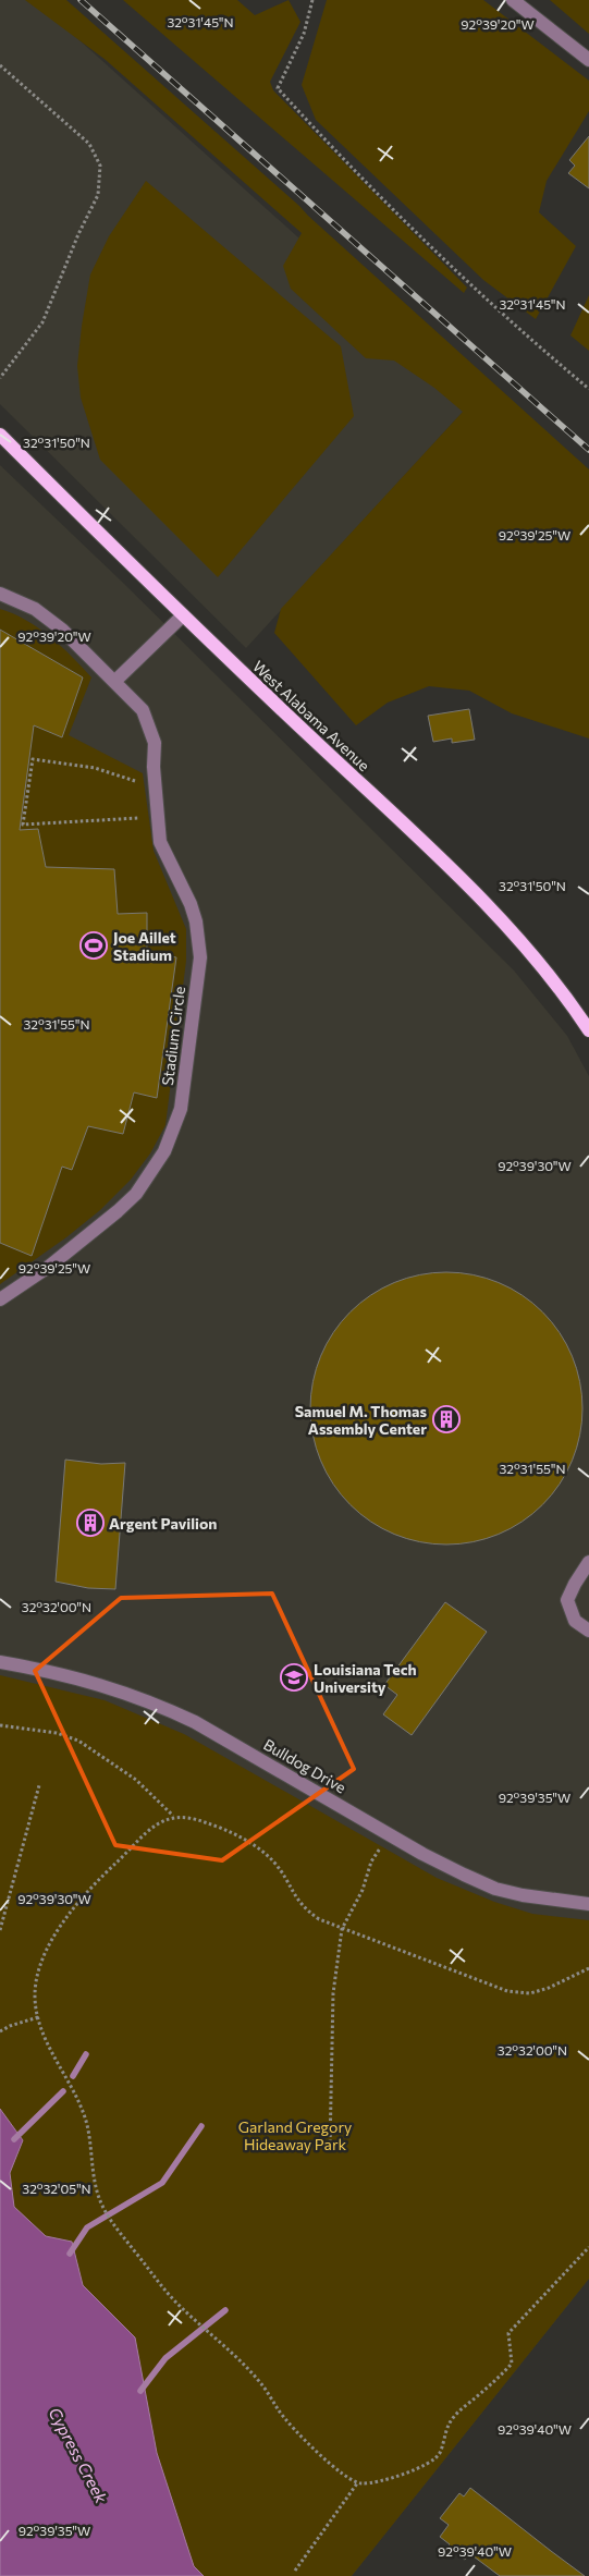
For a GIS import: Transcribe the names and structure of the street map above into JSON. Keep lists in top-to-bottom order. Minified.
{"streets":{"main road":["West Alabama Avenue"],"street":["Stadium Circle","Bulldog Drive"]},"water":["Cypress Creek"],"parks":["Garland Gregory Hideaway Park"],"places":{"sports":["Joe Aillet Stadium"],"building":["Samuel M. Thomas Assembly Center","Argent Pavilion"],"school or university":["Louisiana Tech University"]},"coordinates":["32°31'45\"N","92°39'20\"W","32°31'50\"N","92°39'25\"W","32°31'55\"N","92°39'30\"W","32°32'00\"N","92°39'35\"W","32°32'05\"N","92°39'40\"W"]}
